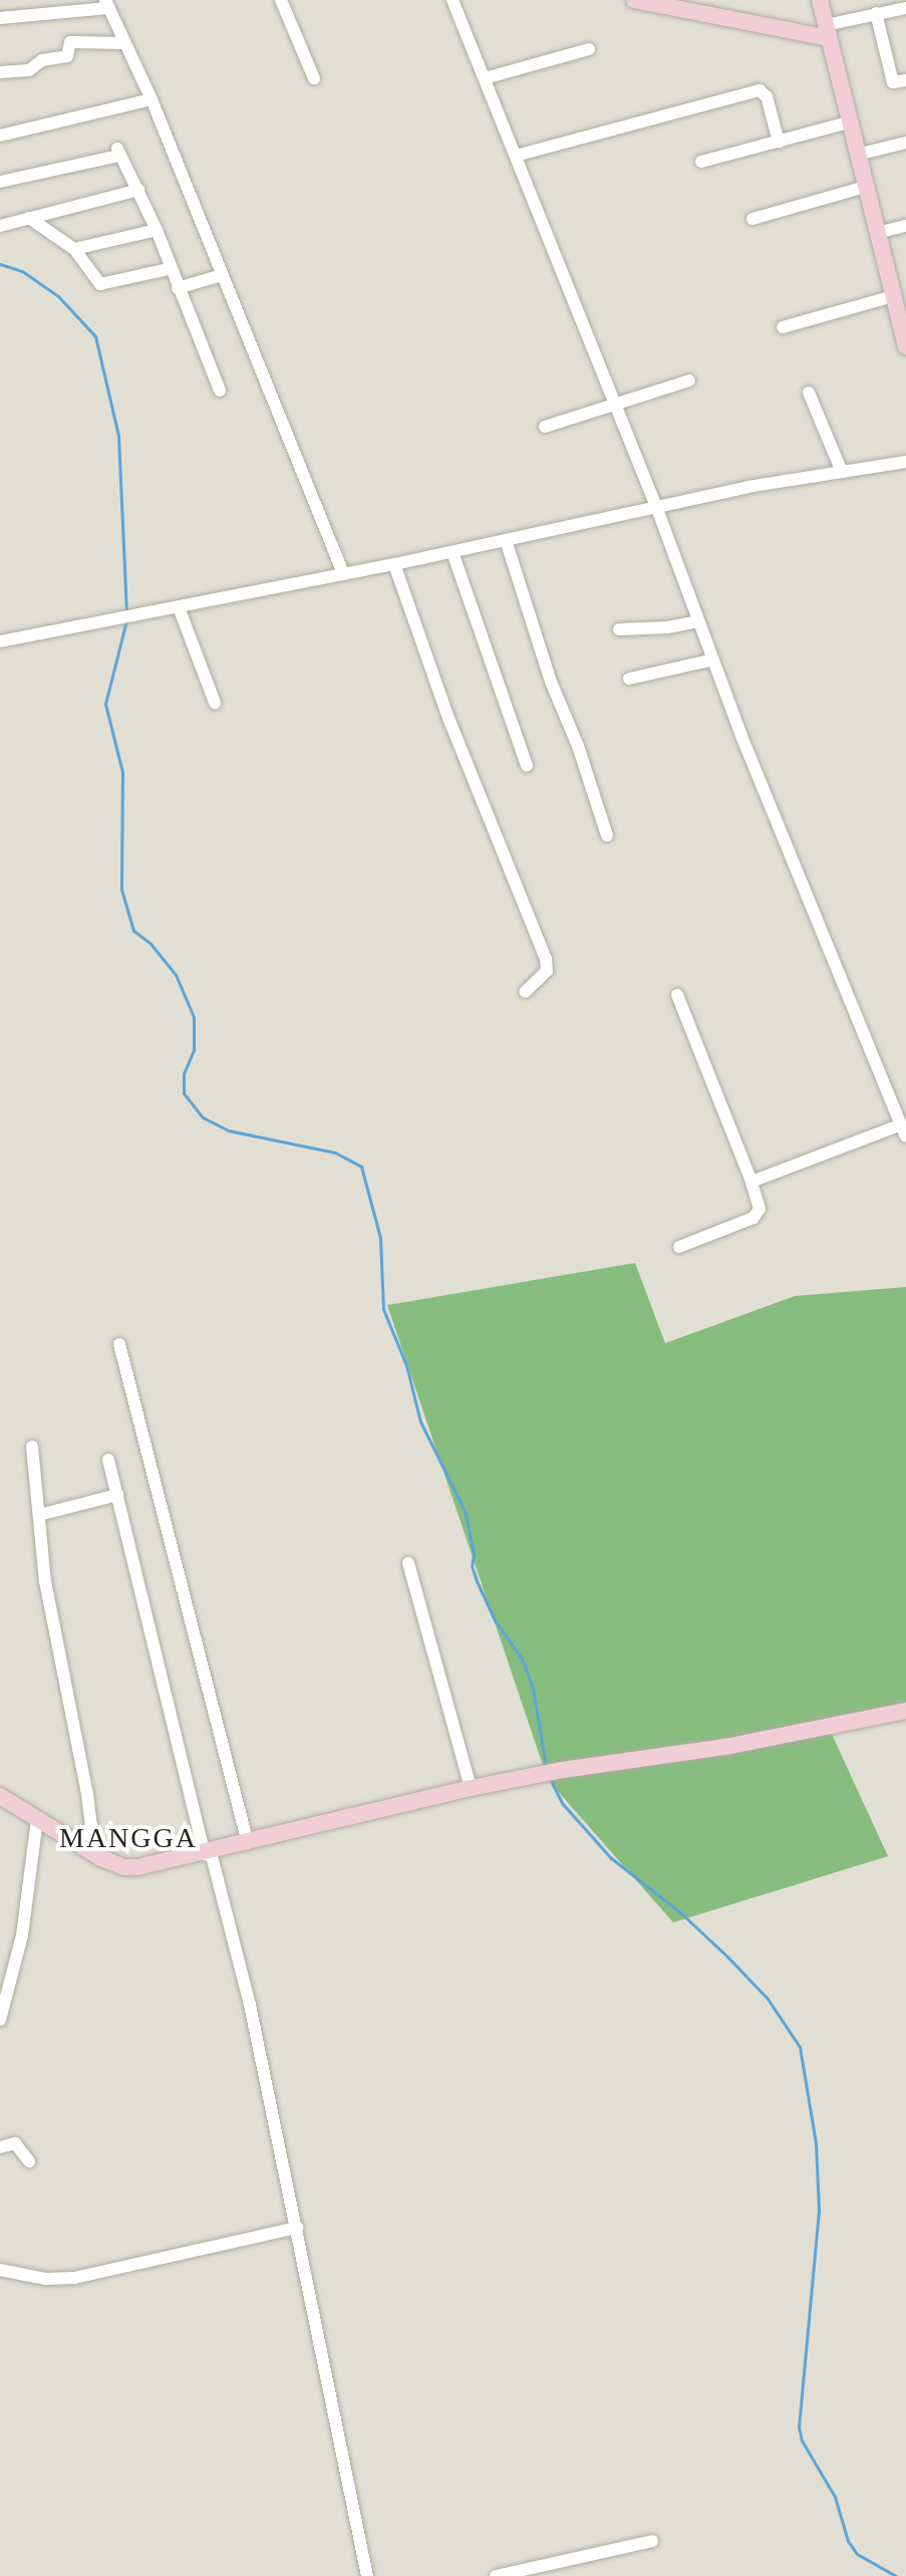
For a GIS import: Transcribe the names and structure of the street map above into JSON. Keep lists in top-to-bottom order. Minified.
{"districts":["MANGGA"]}
